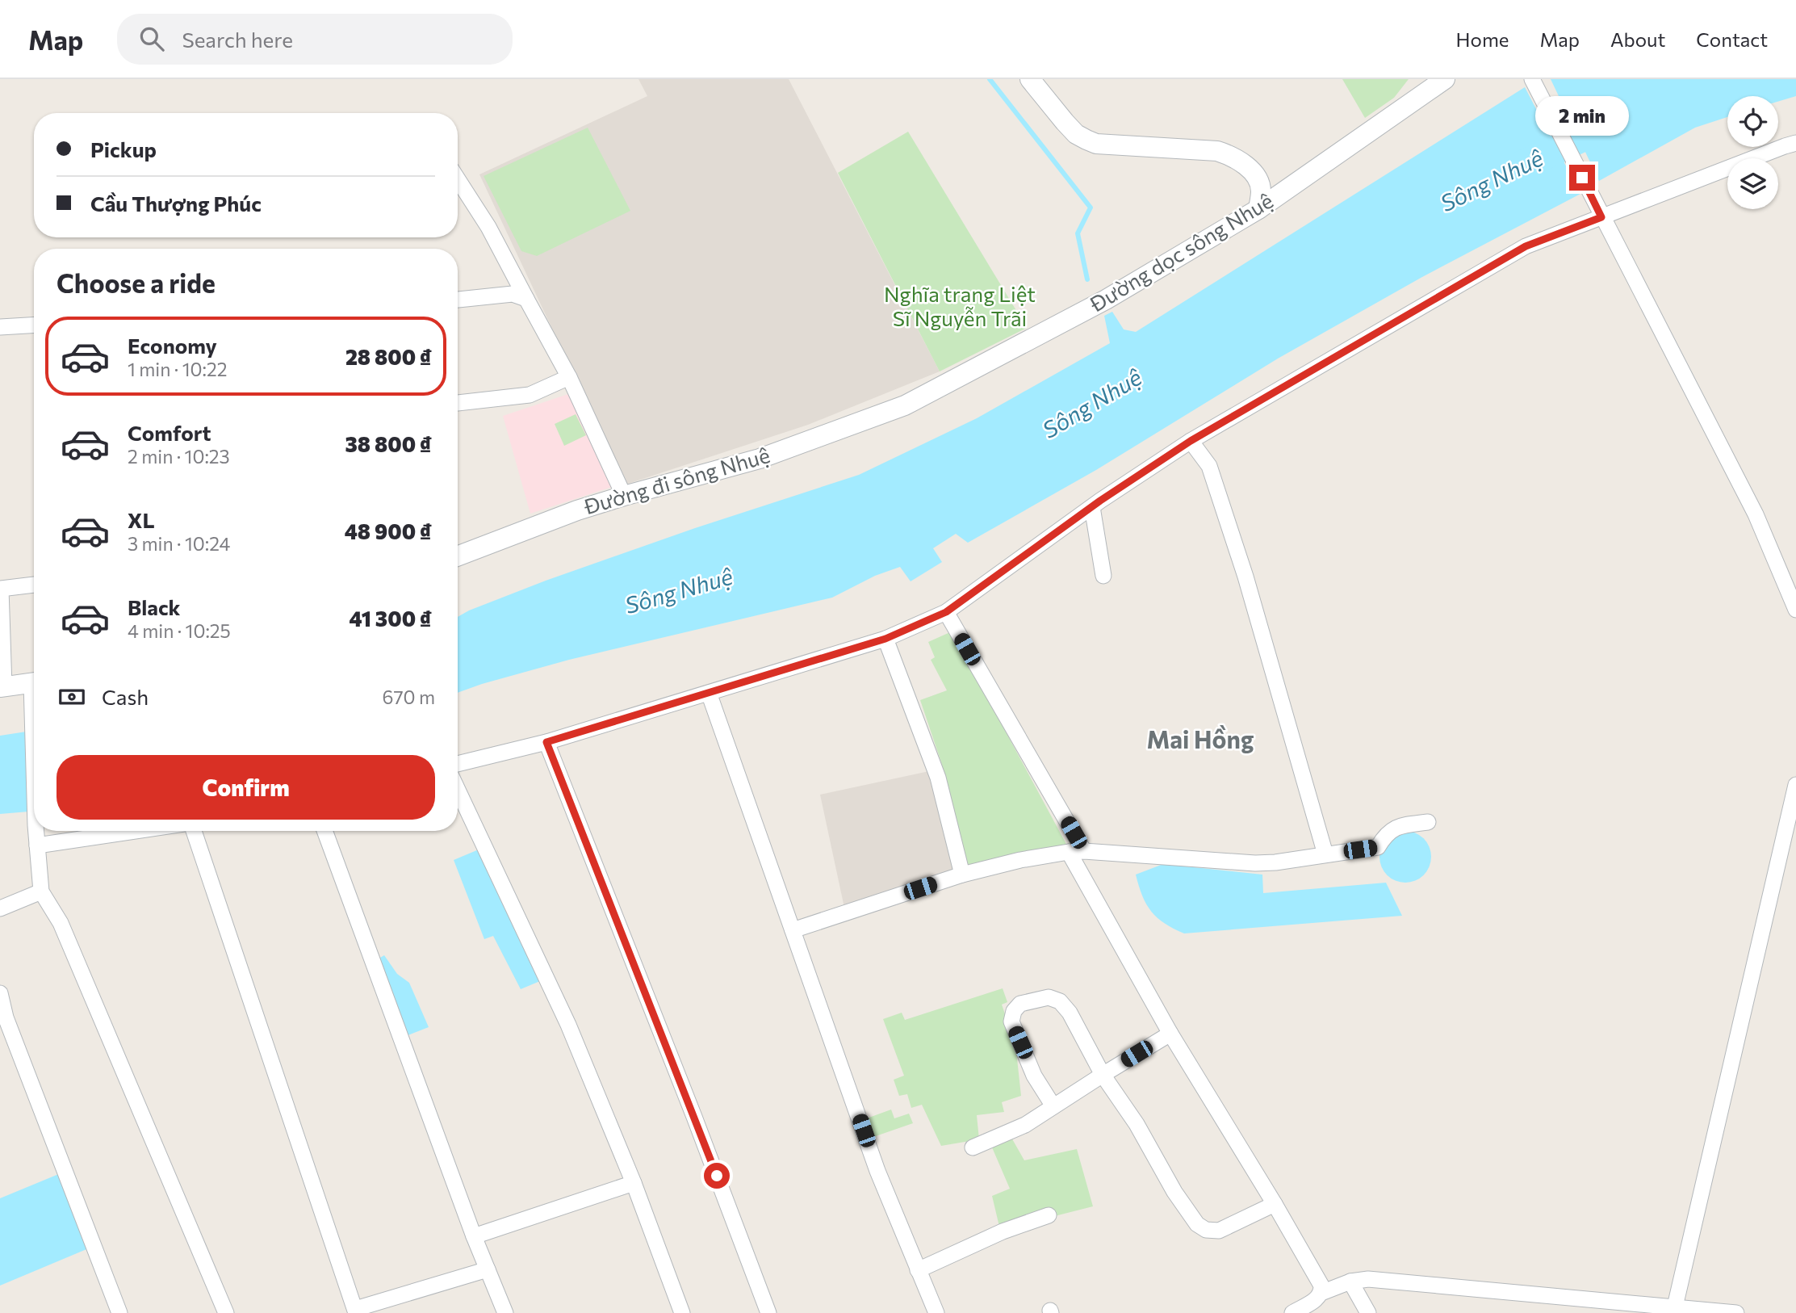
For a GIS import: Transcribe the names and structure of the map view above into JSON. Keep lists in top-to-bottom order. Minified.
{"streets":{"street":["Đường dọc sông Nhuệ","Đường đi sông Nhuệ"]},"crossings":[["Đường dọc sông Nhuệ","Đường đi sông Nhuệ"]],"districts":["Mai Hồng"],"water":["Sông Nhuệ"],"parks":["Nghĩa trang Liệt Sĩ Nguyễn Trãi"],"page":{"header":"Map","search":"Search here","nav":["Home","Map","About","Contact"],"bubble":"2 min","banner":["Pickup","Cầu Thượng Phúc"],"heading":"Choose a ride","list":[{"name":"Economy","note":"1 min · 10:22","value":"28 800 ₫"},{"name":"Comfort","note":"2 min · 10:23","value":"38 800 ₫"},{"name":"XL","note":"3 min · 10:24","value":"48 900 ₫"},{"name":"Black","note":"4 min · 10:25","value":"41 300 ₫"}],"pay":["Cash","670 m"],"buttons":"Confirm"}}
